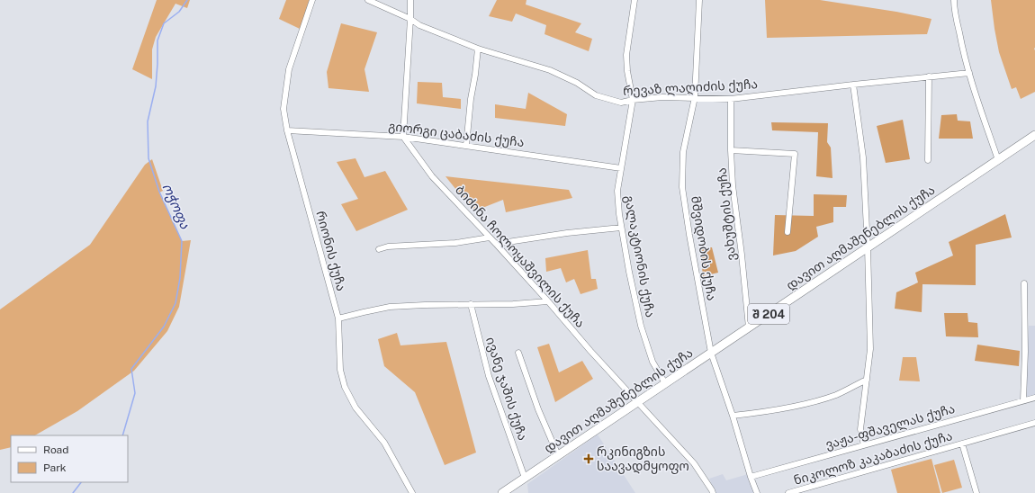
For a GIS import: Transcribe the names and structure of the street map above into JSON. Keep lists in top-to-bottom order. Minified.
{"streets":{"main road":["დავით აღმაშენებლის ქუჩა","შ 204"],"street":["რევაზ ლაღიძის ქუჩა","გიორგი ცაბაძის ქუჩა","ვახუშტის ქუჩა","მშვიდობის ქუჩა","რიონის ქუჩა","ბიძინა ჩოლოყაშვილის ქუჩა","გალაკტიონის ქუჩა","ივანე ჯაშის ქუჩა","ვაჟა-ფშაველას ქუჩა","ნიკოლოზ კაკაბაძის ქუჩა"]},"crossings":[["რევაზ ლაღიძის ქუჩა","ვახუშტის ქუჩა"],["რევაზ ლაღიძის ქუჩა","მშვიდობის ქუჩა"],["რევაზ ლაღიძის ქუჩა","გალაკტიონის ქუჩა"],["გიორგი ცაბაძის ქუჩა","რიონის ქუჩა"],["გიორგი ცაბაძის ქუჩა","ბიძინა ჩოლოყაშვილის ქუჩა"],["გიორგი ცაბაძის ქუჩა","გალაკტიონის ქუჩა"],["ვახუშტის ქუჩა","დავით აღმაშენებლის ქუჩა"],["დავით აღმაშენებლის ქუჩა","მშვიდობის ქუჩა"],["დავით აღმაშენებლის ქუჩა","ბიძინა ჩოლოყაშვილის ქუჩა"],["დავით აღმაშენებლის ქუჩა","გალაკტიონის ქუჩა"],["დავით აღმაშენებლის ქუჩა","ივანე ჯაშის ქუჩა"],["მშვიდობის ქუჩა","ვაჟა-ფშაველას ქუჩა"]],"water":["ოჭოფა"],"places":{"health":["რკინიგზის საავადმყოფო"]},"legend":["Road","Park"]}
